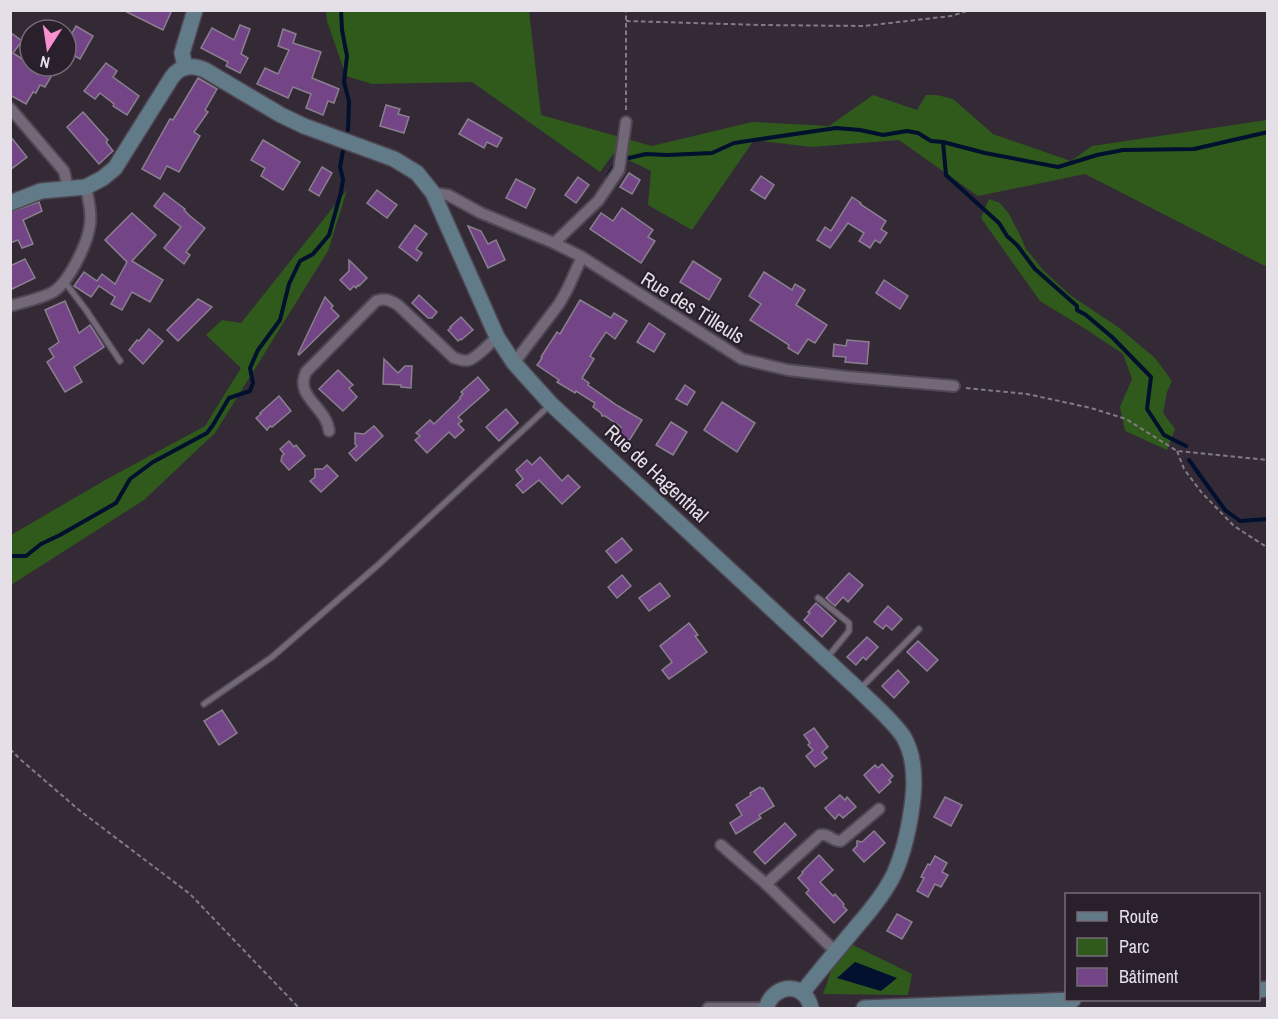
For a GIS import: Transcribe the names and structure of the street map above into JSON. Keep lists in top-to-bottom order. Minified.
{"streets":{"street":["Rue des Tilleuls","Rue de Hagenthal"]},"crossings":[["Rue des Tilleuls","Rue de Hagenthal"]],"legend":["Route","Parc","Bâtiment"],"north":"bottom"}
